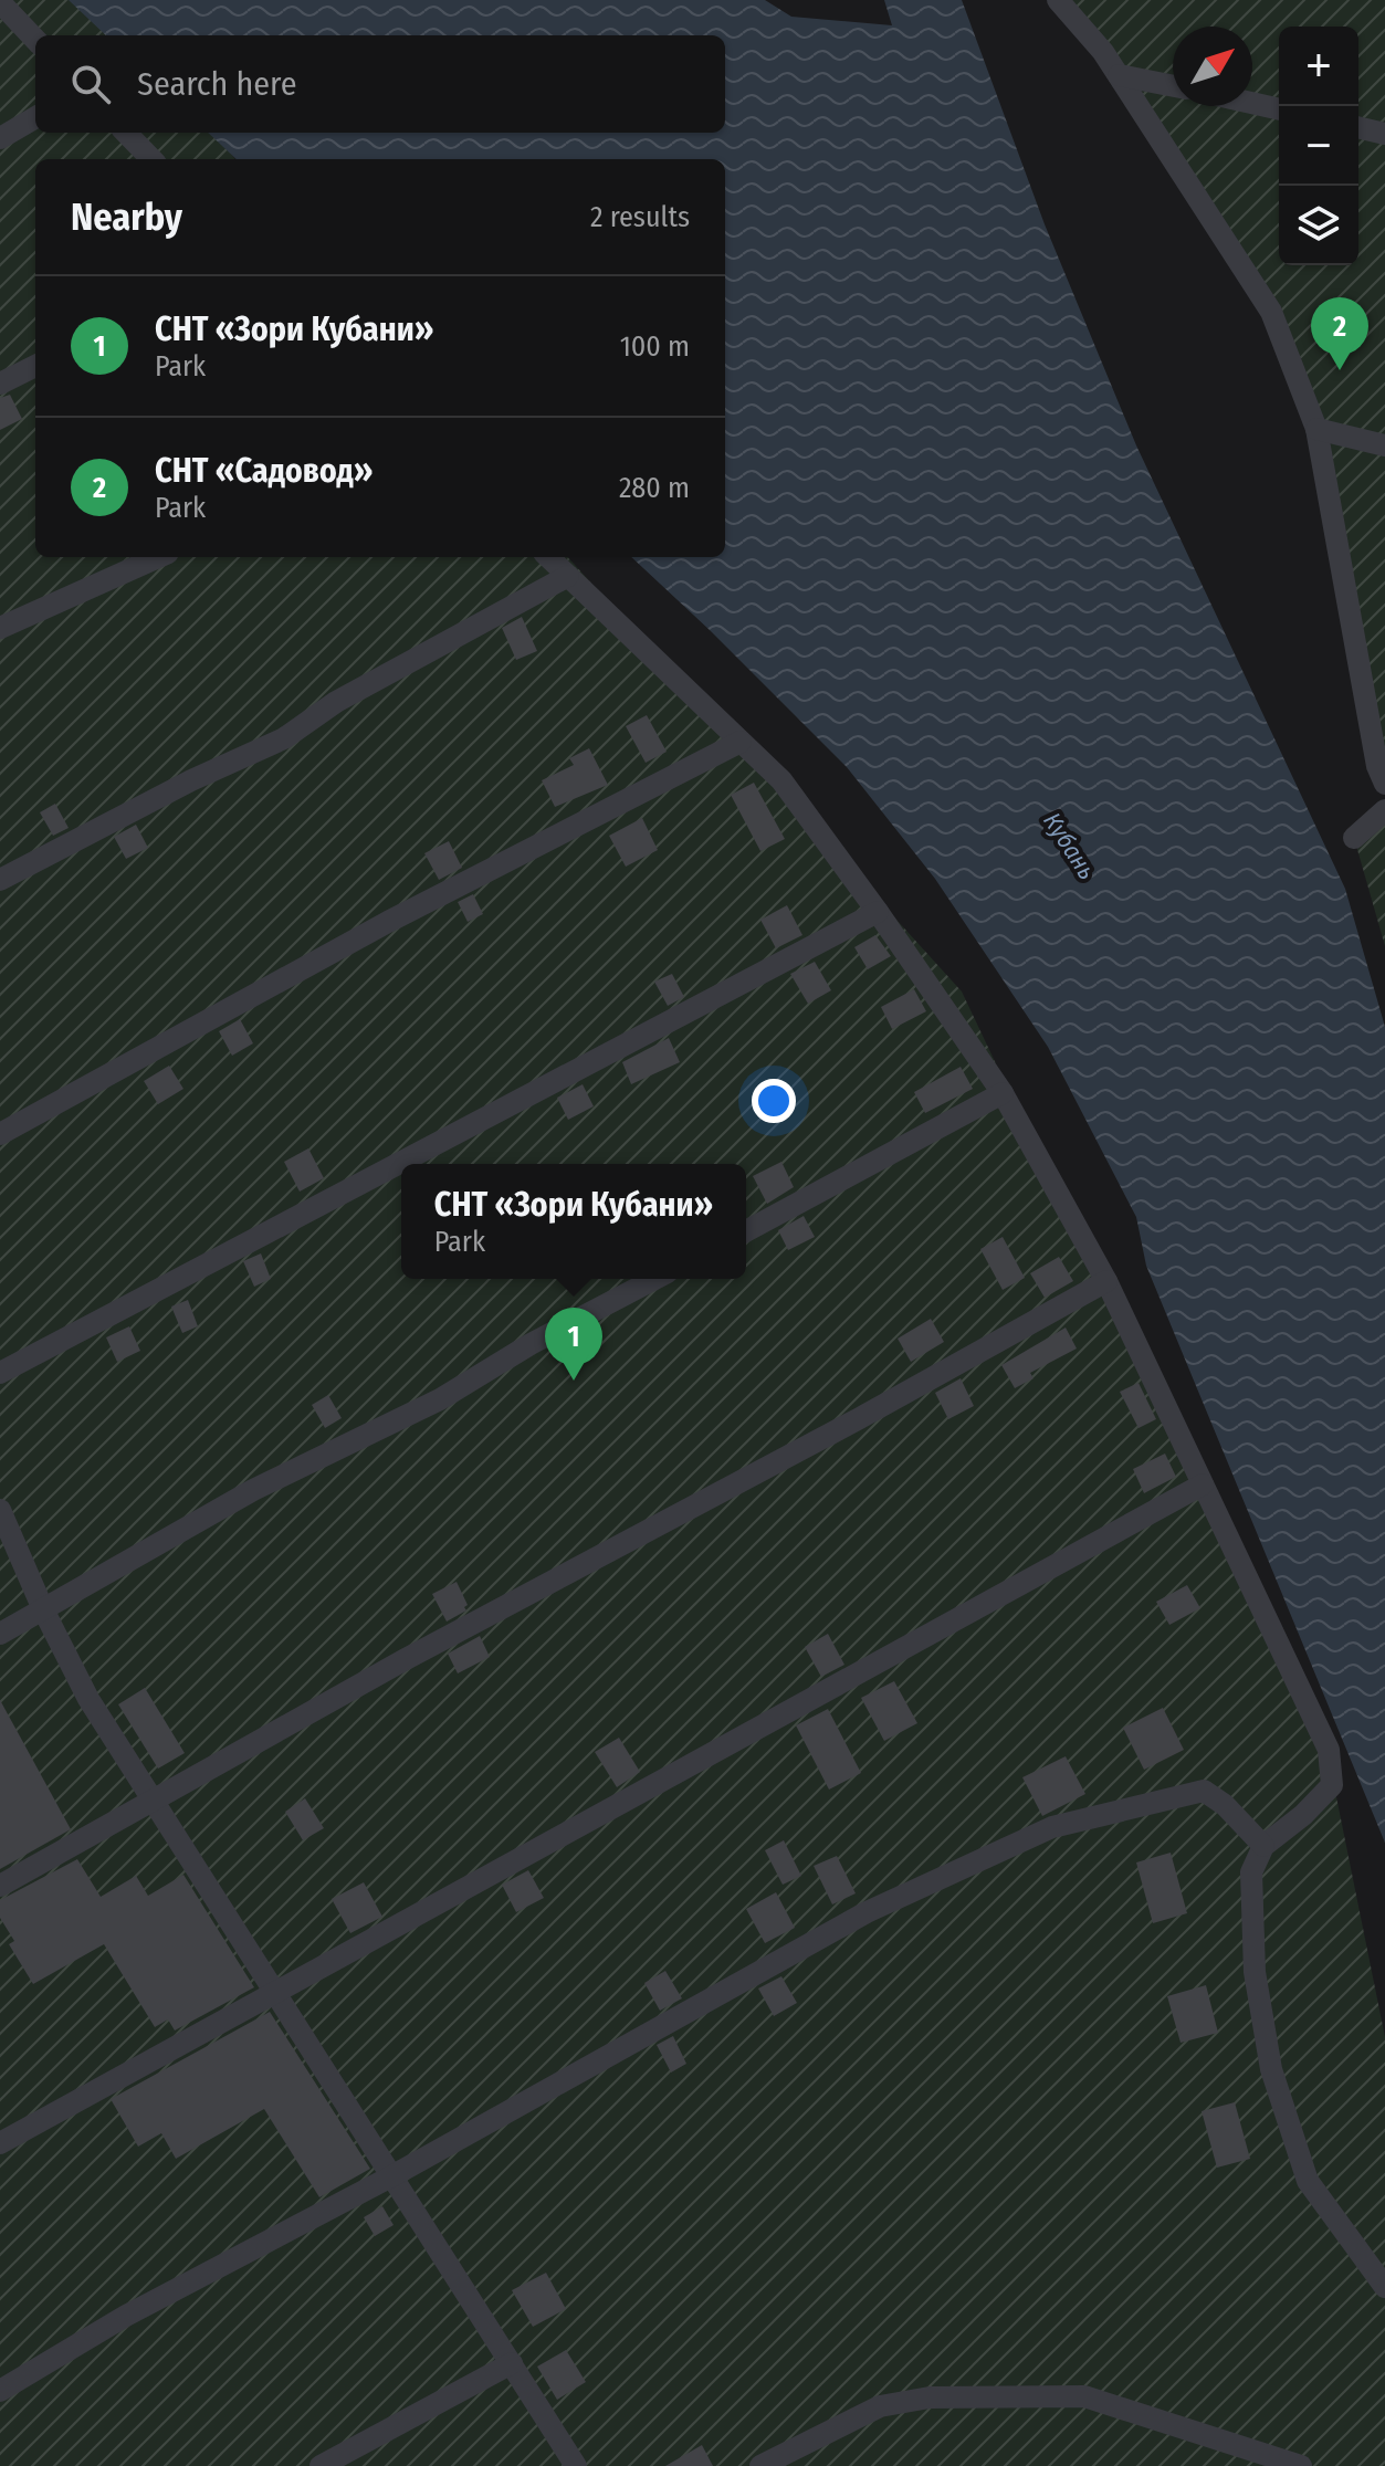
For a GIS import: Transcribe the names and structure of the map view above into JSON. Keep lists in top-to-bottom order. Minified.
{"water":["Кубань"],"north":"top right","page":{"map_buttons":["+","−"],"search":"Search here","heading":["Nearby","2 results"],"list":[{"mark":"1","name":"СНТ «Зори Кубани»","note":"Park","value":"100 m"},{"mark":"2","name":"СНТ «Садовод»","note":"Park","value":"280 m"}],"pins":["2","1"],"popup":["СНТ «Зори Кубани»","Park"]}}
